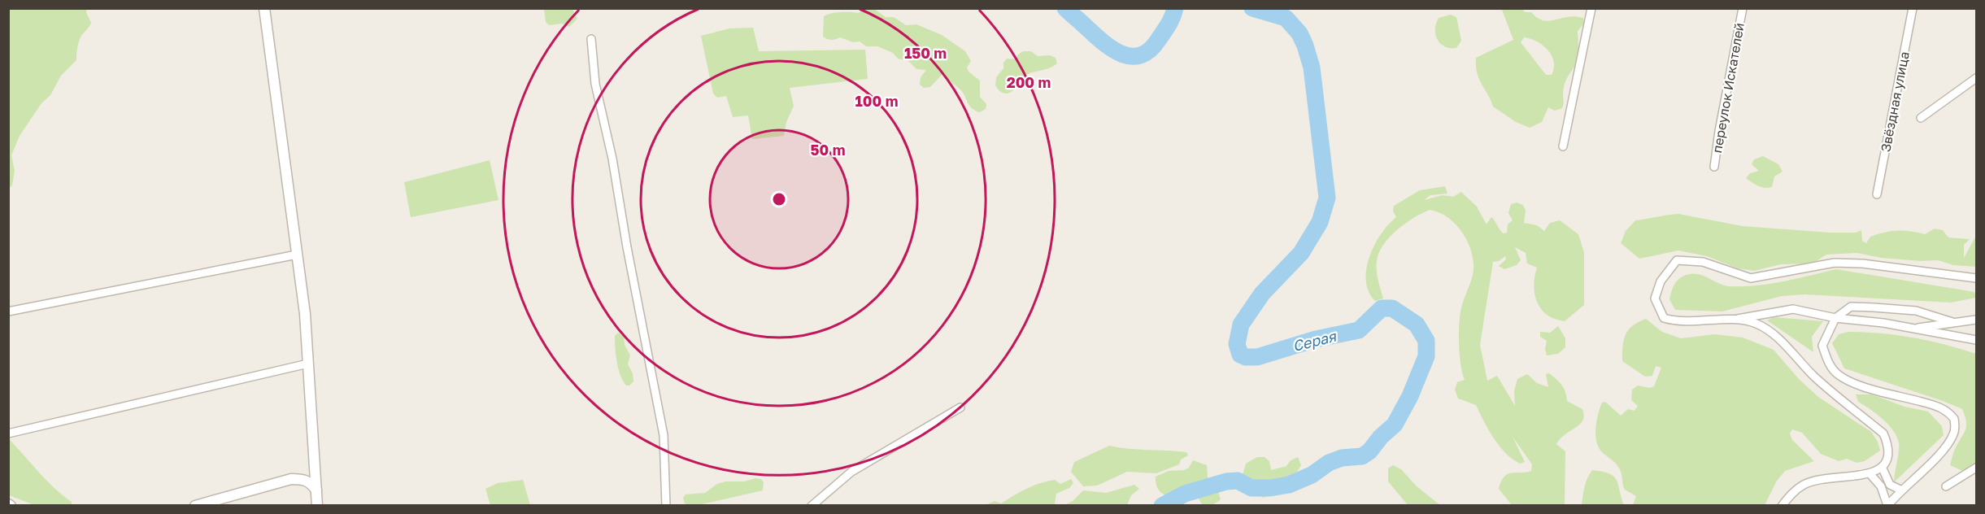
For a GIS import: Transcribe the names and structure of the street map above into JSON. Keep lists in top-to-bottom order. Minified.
{"streets":{"street":["переулок Искателей","Звёздная улица"]},"water":["Серая"],"rings":["150 m","200 m","100 m","50 m"]}
